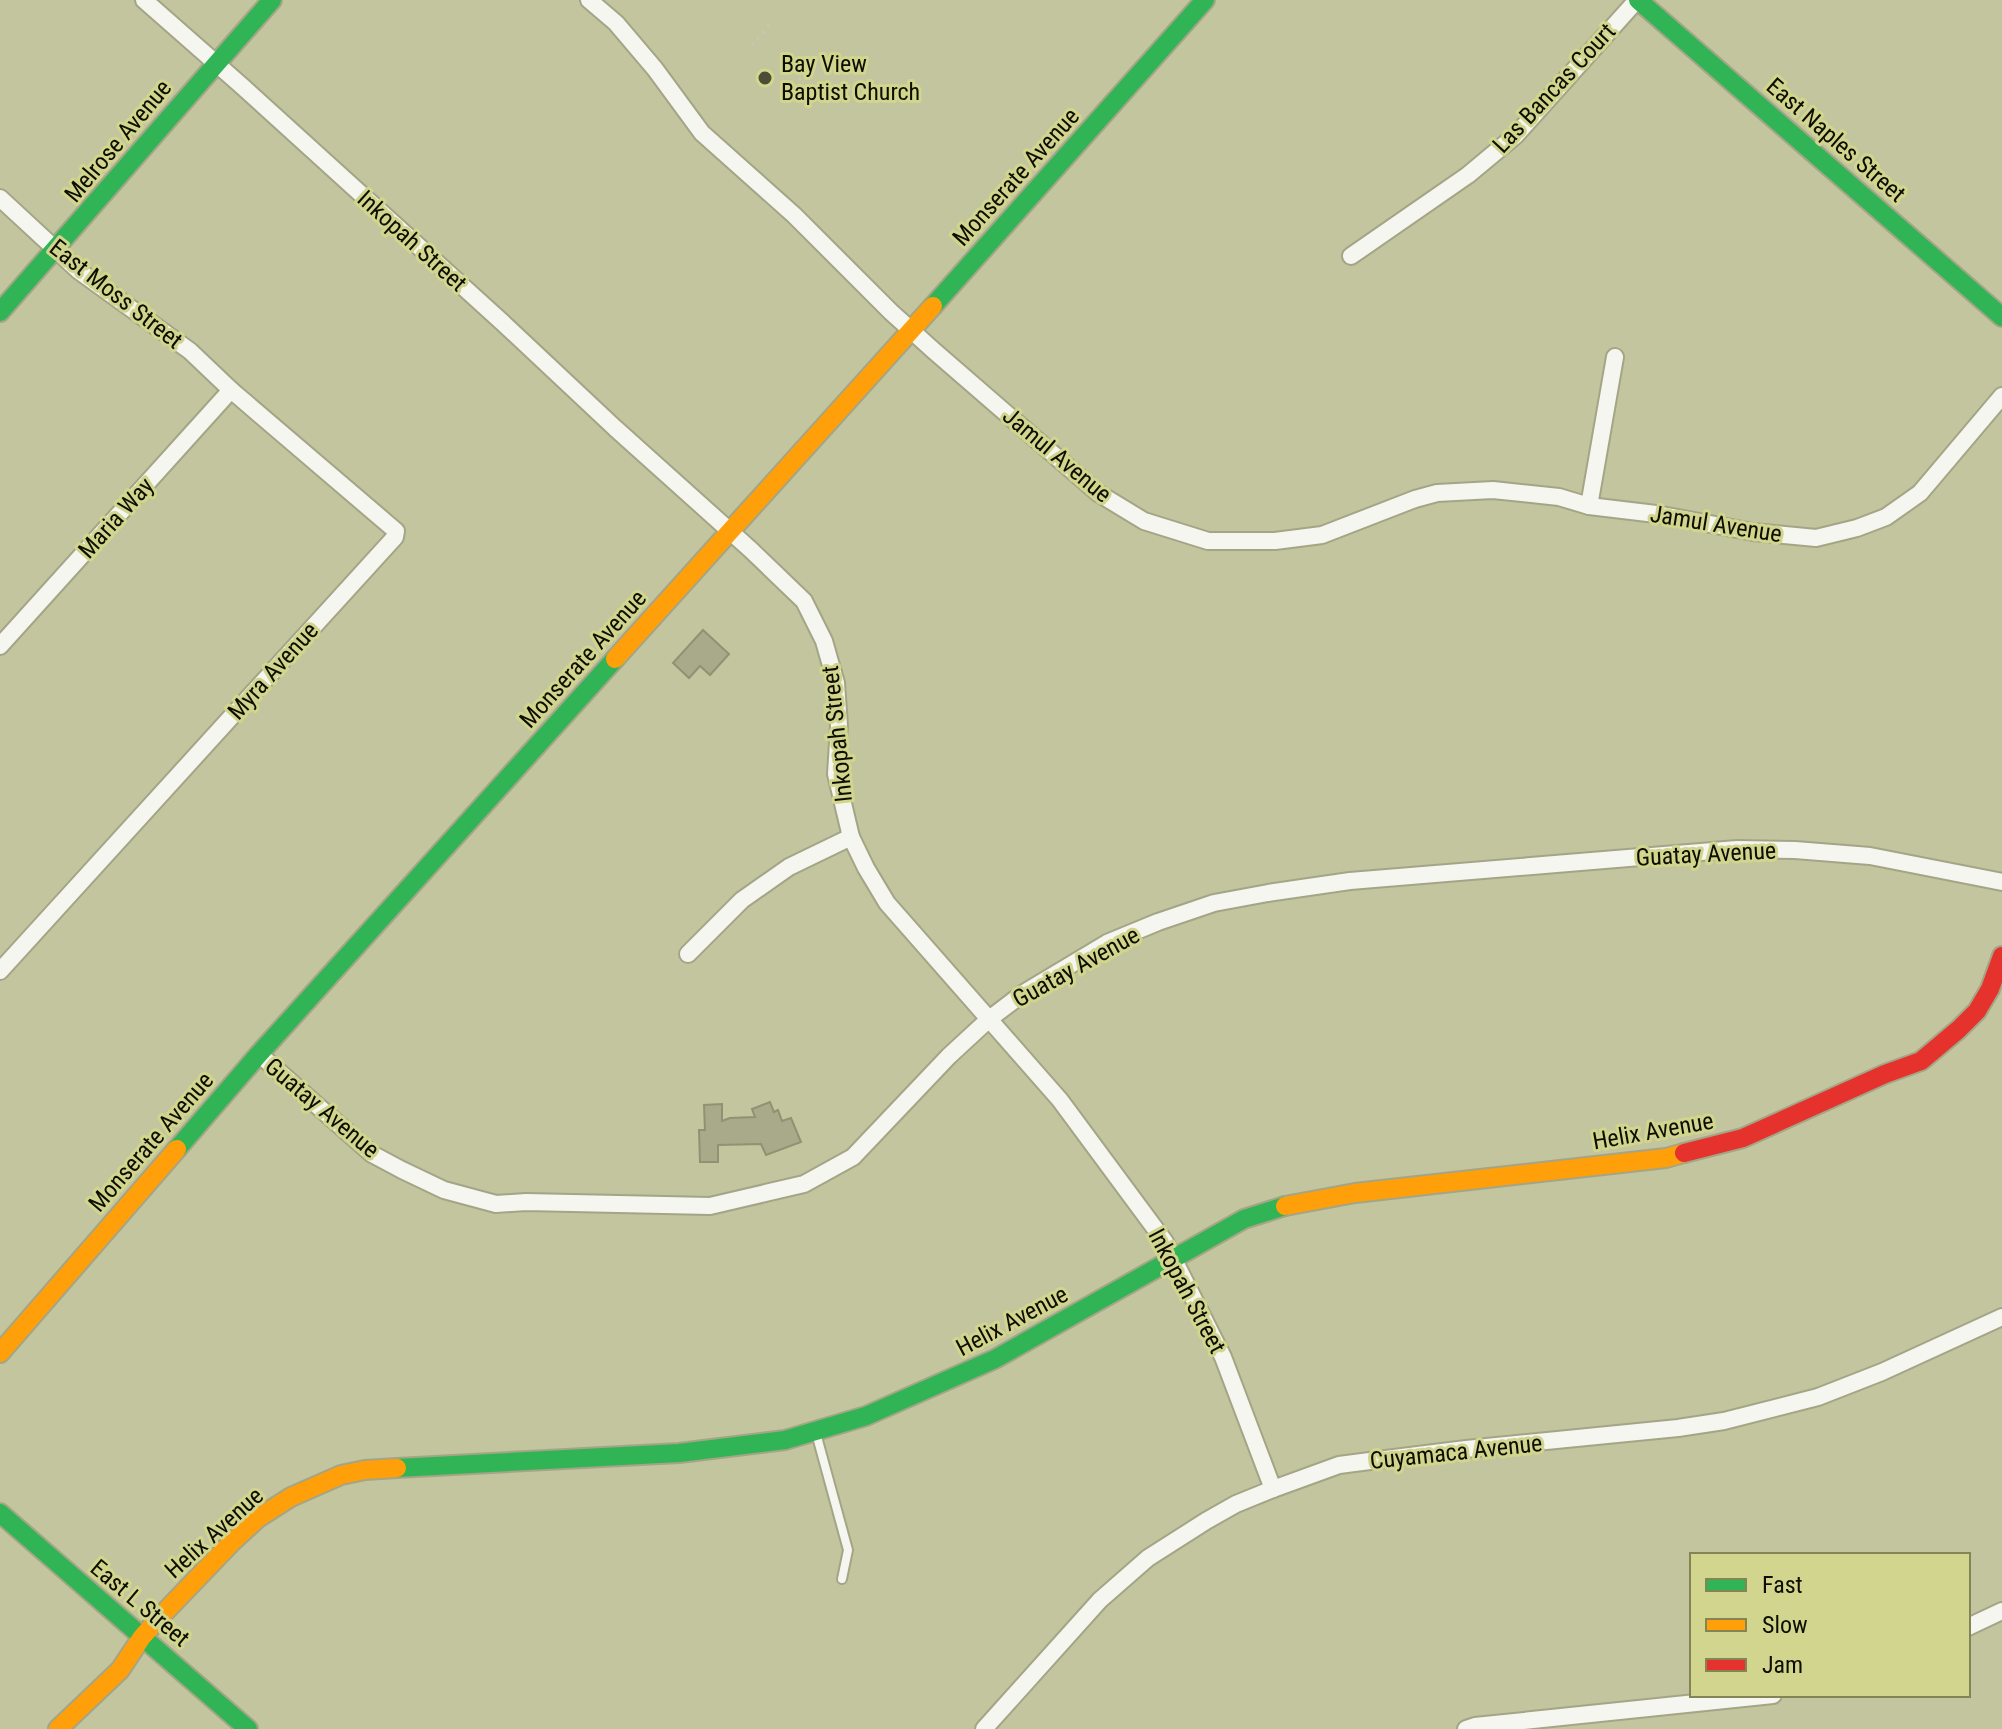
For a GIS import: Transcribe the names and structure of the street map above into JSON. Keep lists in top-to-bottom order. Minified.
{"streets":{"street":["Las Bancas Court","East Naples Street","Melrose Avenue","Monserate Avenue","Inkopah Street","East Moss Street","Jamul Avenue","Maria Way","Myra Avenue","Guatay Avenue","Helix Avenue","Cuyamaca Avenue","East L Street"]},"crossings":[["Las Bancas Court","East Naples Street"],["Melrose Avenue","Inkopah Street"],["Melrose Avenue","East Moss Street"],["Monserate Avenue","Inkopah Street"],["Monserate Avenue","Jamul Avenue"],["Monserate Avenue","Guatay Avenue"],["Inkopah Street","Guatay Avenue"],["Inkopah Street","Helix Avenue"],["Inkopah Street","Cuyamaca Avenue"],["East Moss Street","Maria Way"],["East Moss Street","Myra Avenue"],["Maria Way","Myra Avenue"],["Helix Avenue","East L Street"]],"places":["Bay View Baptist Church"],"legend":["Fast","Slow","Jam"]}
